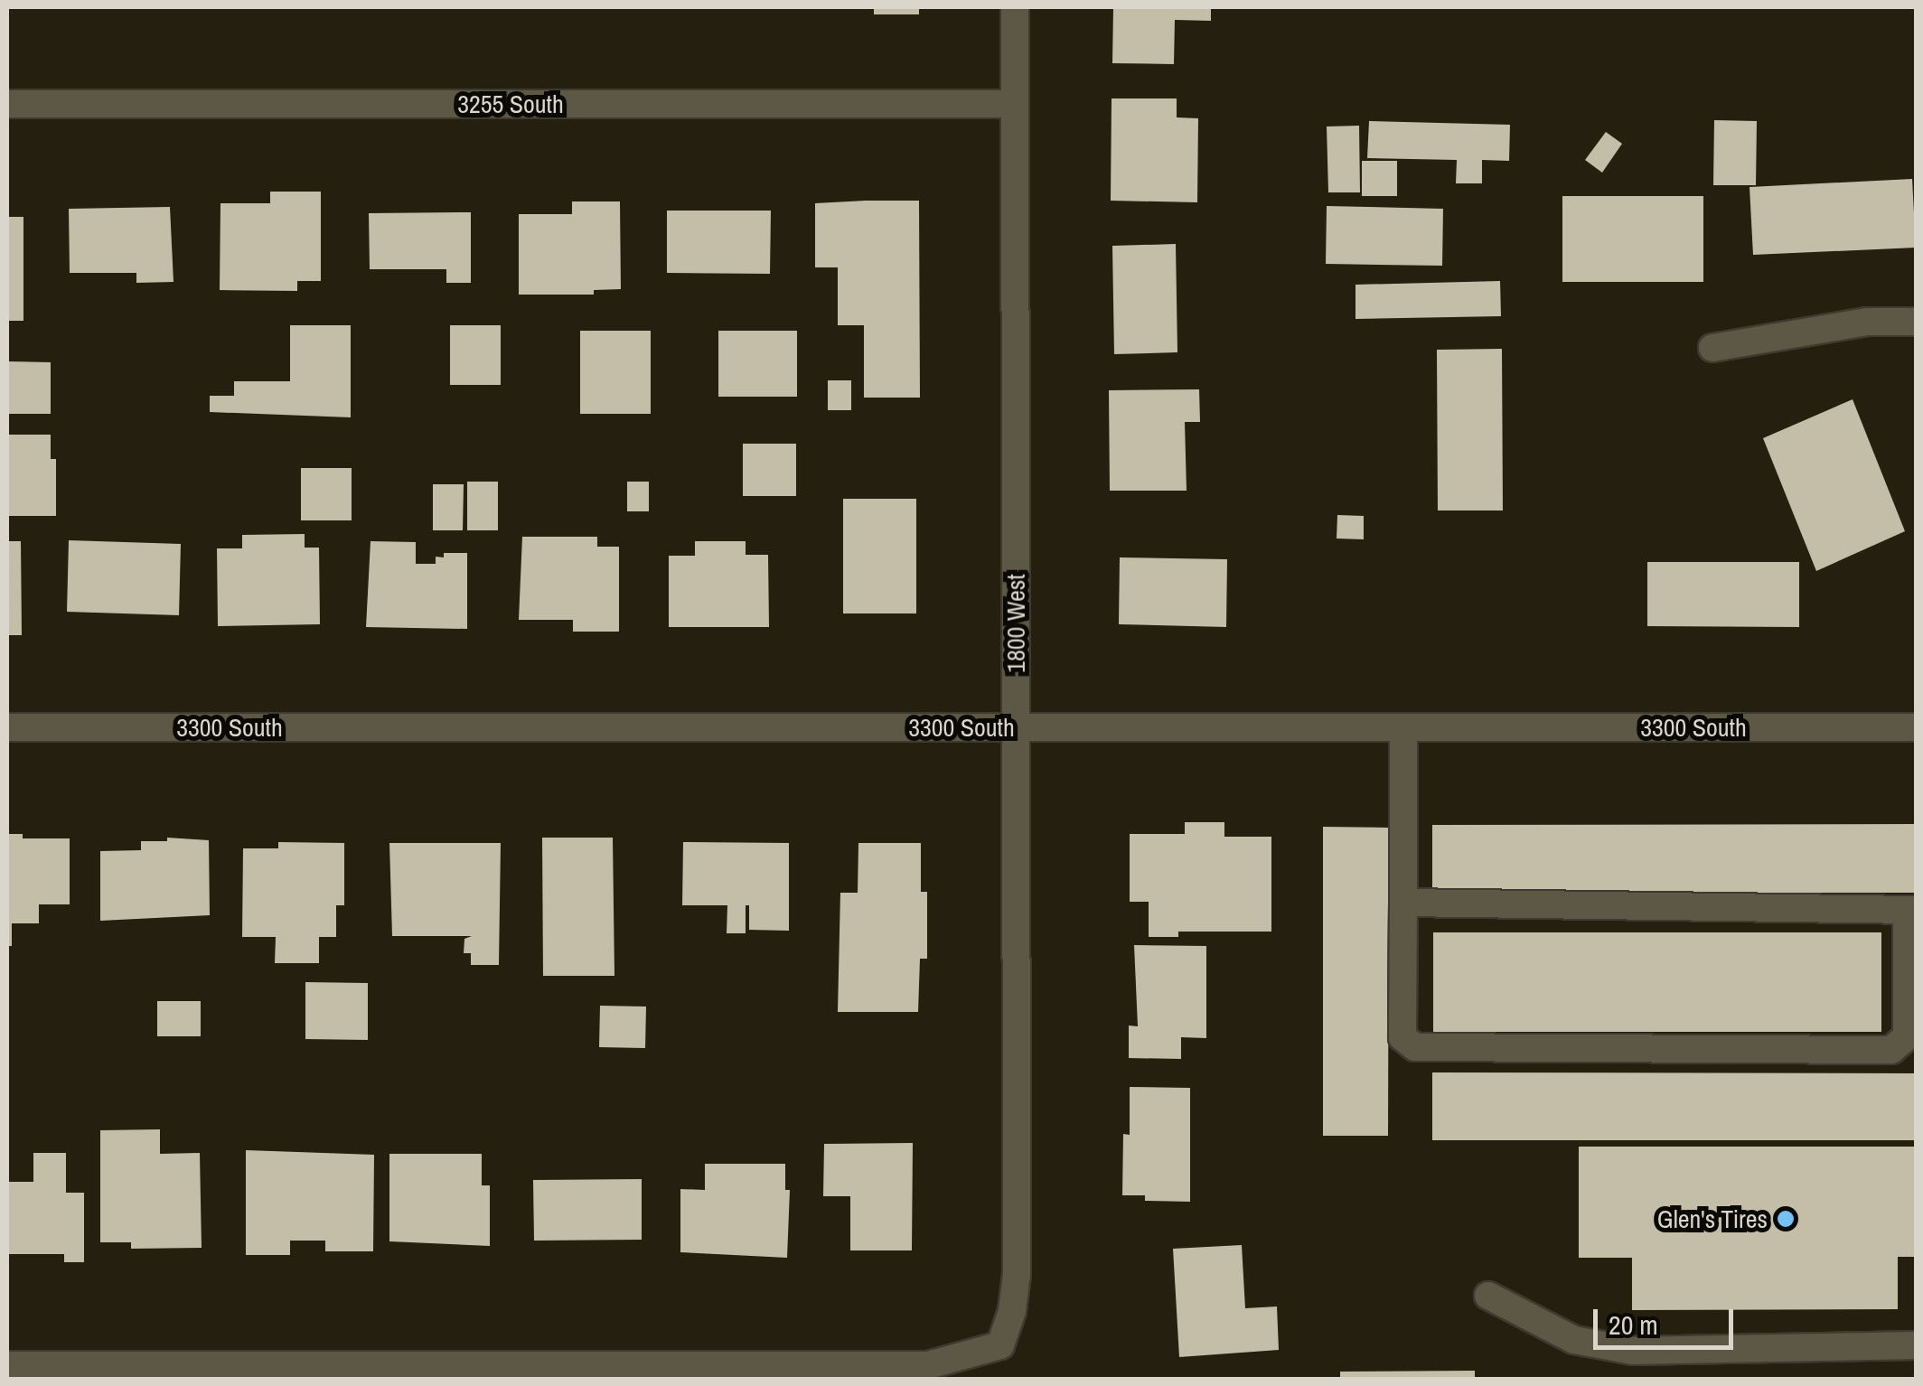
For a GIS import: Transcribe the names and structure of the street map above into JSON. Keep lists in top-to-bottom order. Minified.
{"streets":{"street":["3255 South","1800 West","3300 South"]},"crossings":[["3255 South","1800 West"],["1800 West","3300 South"]],"places":["Glen's Tires"],"scale_bar":"20 m"}
